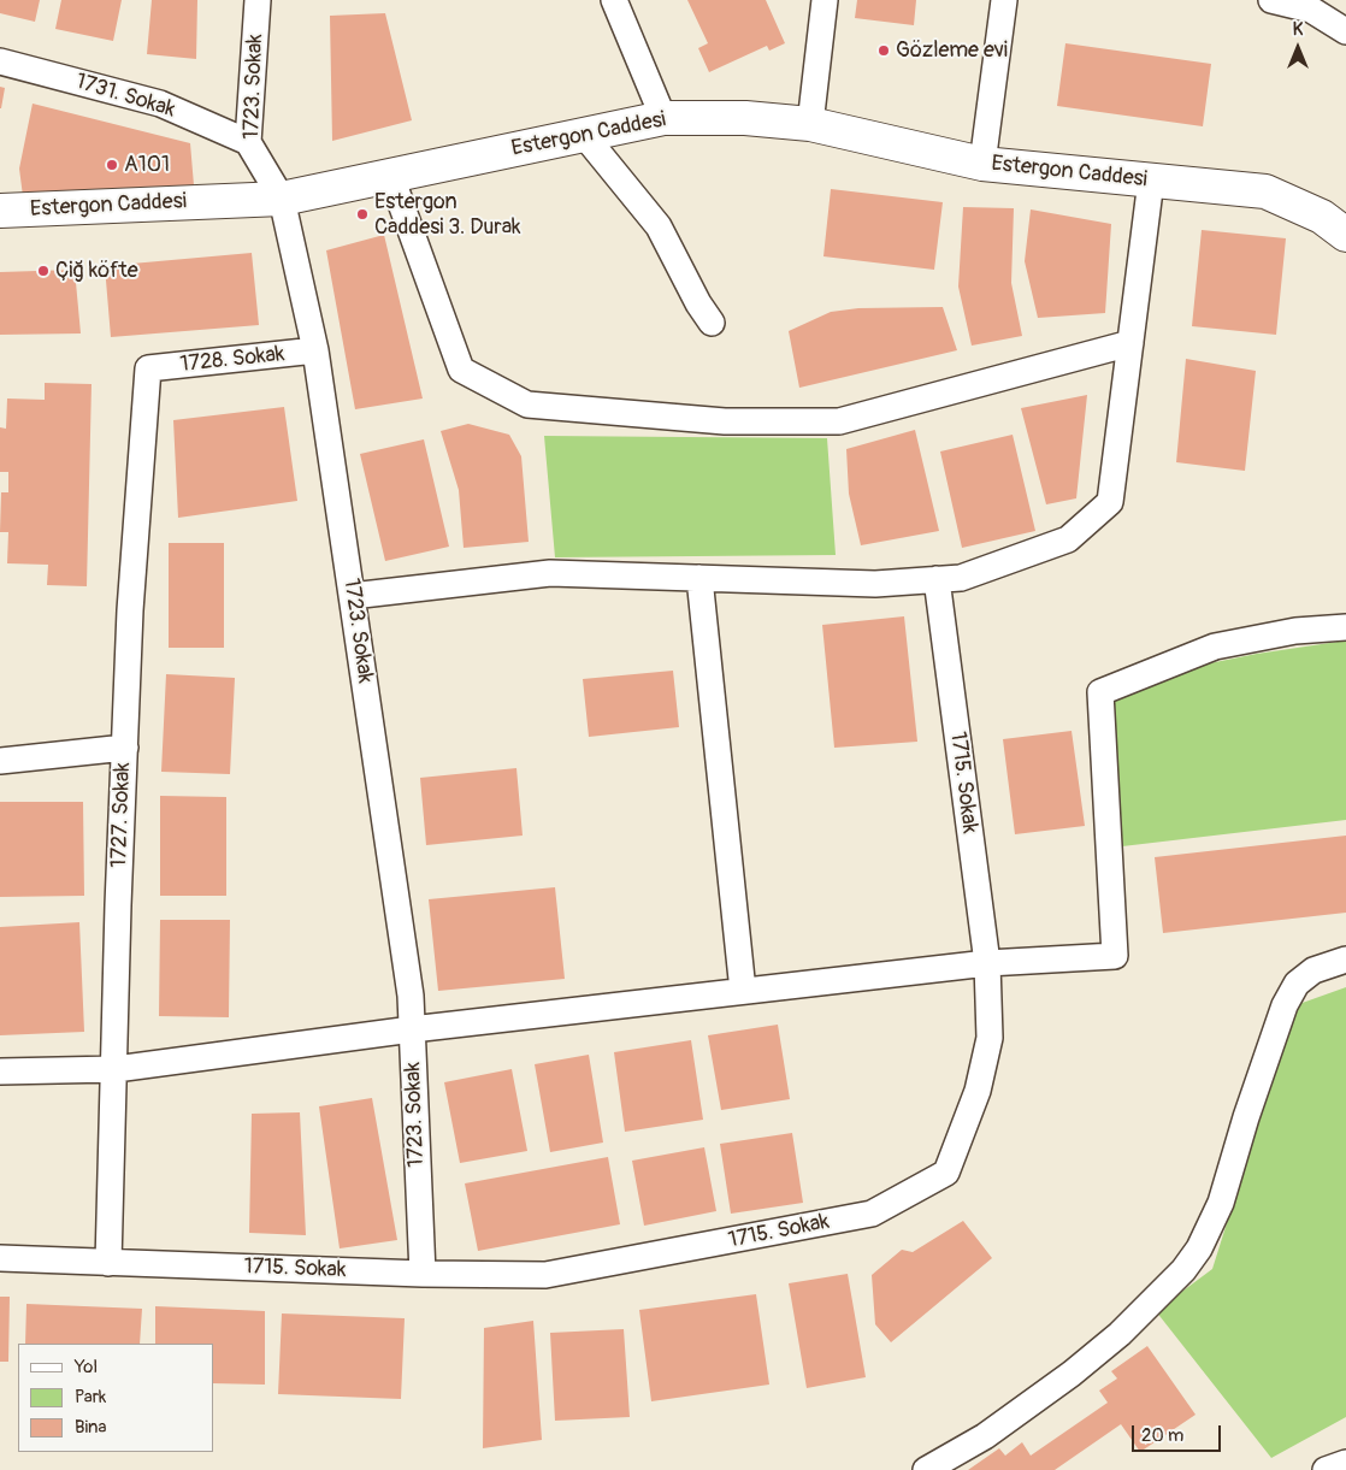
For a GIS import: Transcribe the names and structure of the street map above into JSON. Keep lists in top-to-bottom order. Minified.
{"streets":{"street":["1723. Sokak","1731. Sokak","Estergon Caddesi","1728. Sokak","1715. Sokak","1727. Sokak"]},"crossings":[["1723. Sokak","1731. Sokak"],["1723. Sokak","Estergon Caddesi"],["1723. Sokak","1728. Sokak"],["1723. Sokak","1715. Sokak"],["1728. Sokak","1727. Sokak"],["1715. Sokak","1727. Sokak"]],"places":["Gözleme evi","A101","Estergon Caddesi 3. Durak","Çiğ köfte"],"legend":["Yol","Park","Bina"],"scale_bar":"20 m","north":"top"}
